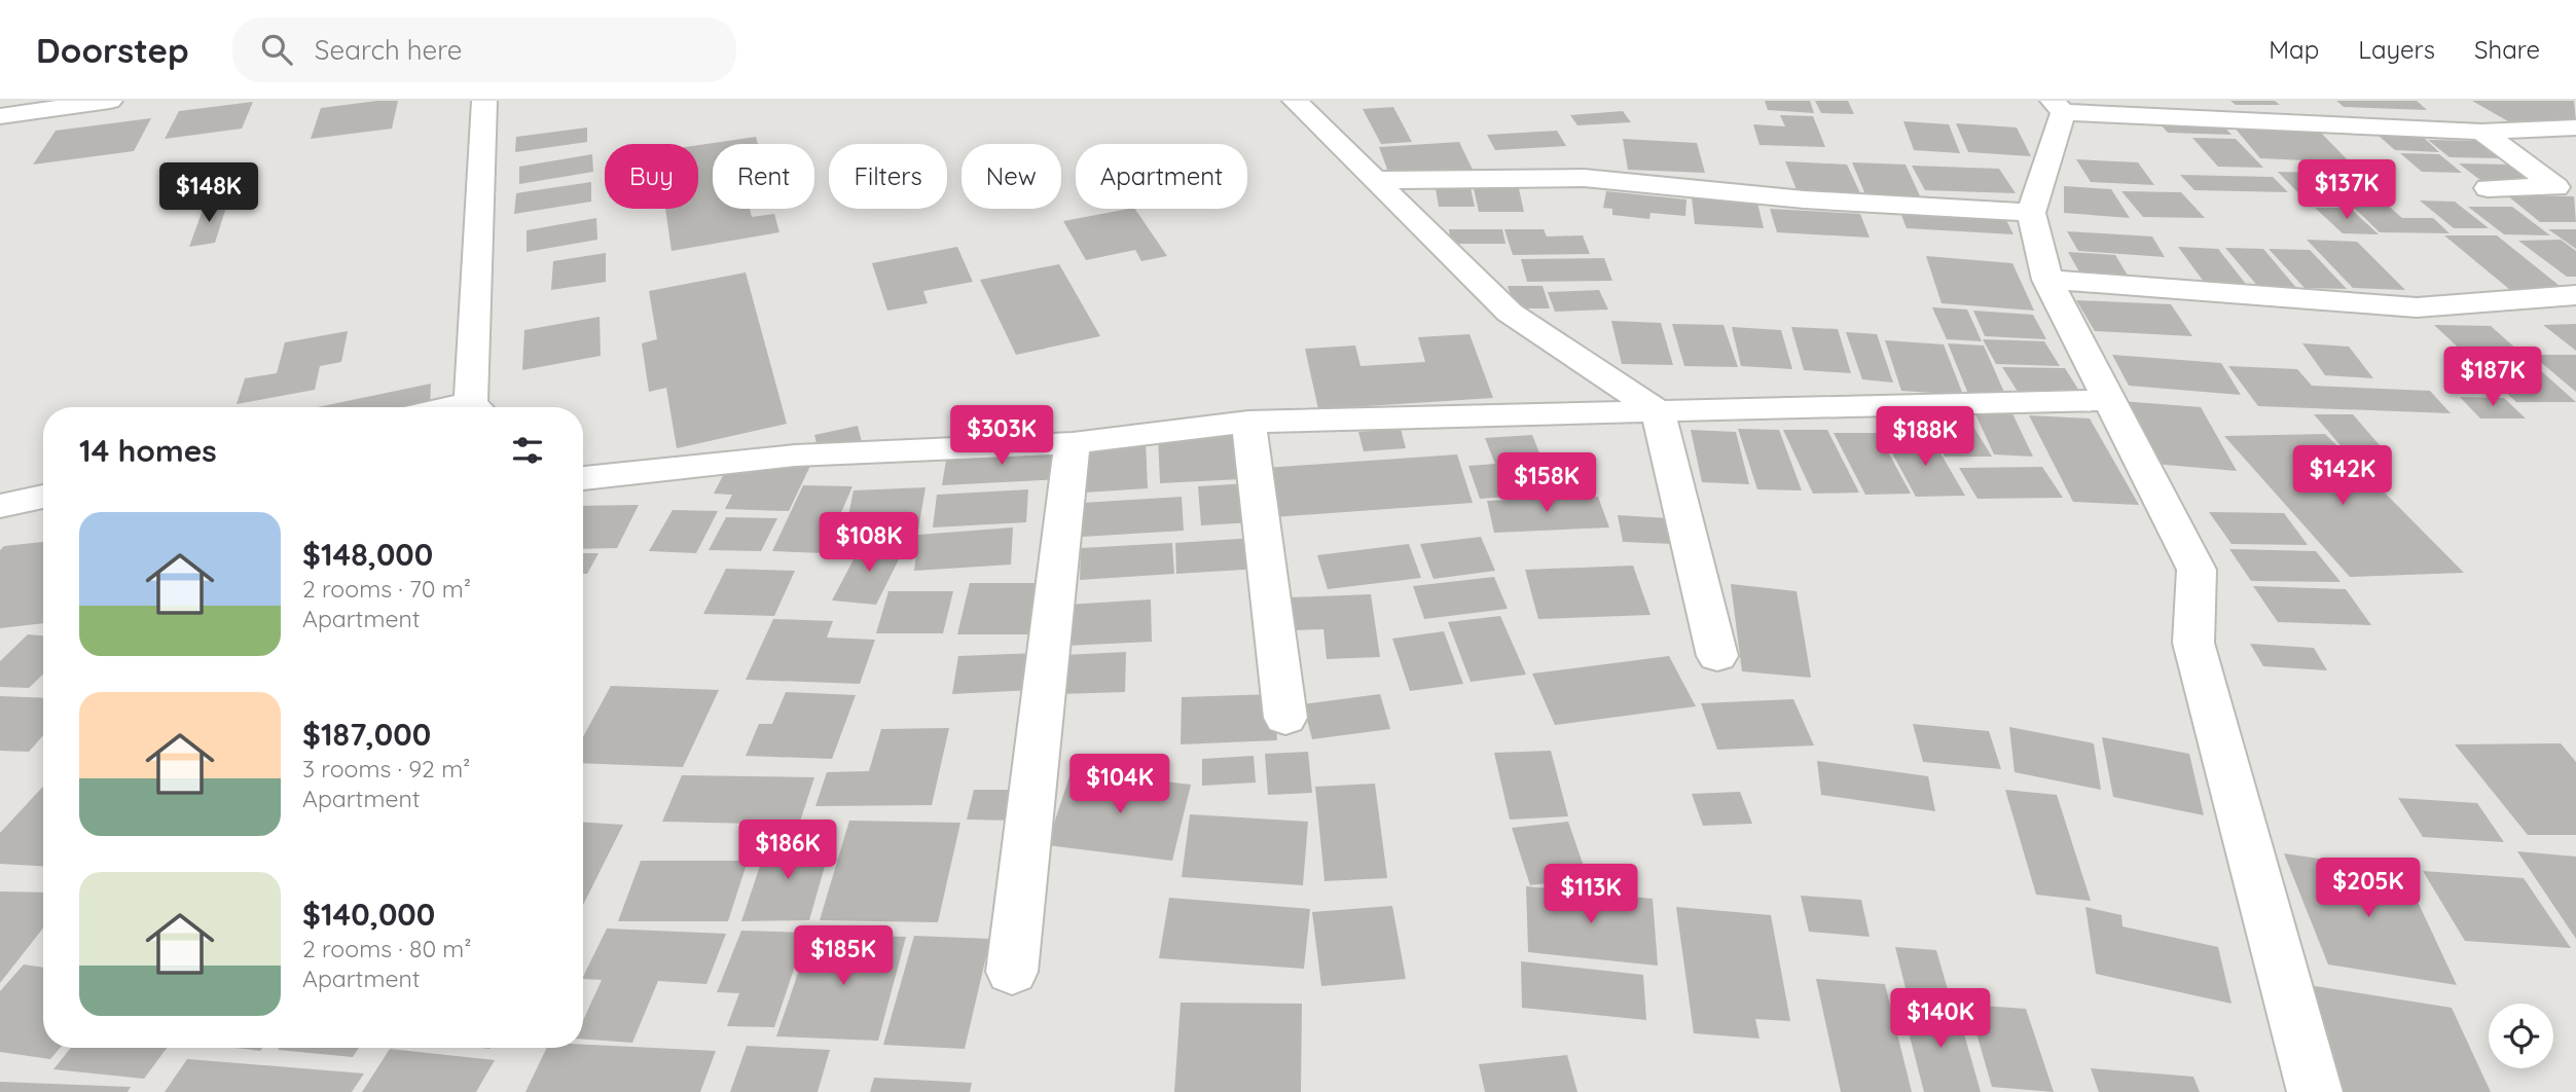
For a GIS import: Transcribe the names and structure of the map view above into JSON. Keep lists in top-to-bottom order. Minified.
{"page":{"header":"Doorstep","search":"Search here","nav":["Map","Layers","Share"],"chip":["Buy","Rent","Filters","New","Apartment"],"price":["$137K","$148K","$187K","$303K","$188K","$142K","$158K","$108K","$104K","$186K","$205K","$113K","$185K","$140K"],"heading":"14 homes","list":[{"name":"$148,000","note":"2 rooms · 70 m² · Apartment"},{"name":"$187,000","note":"3 rooms · 92 m² · Apartment"},{"name":"$140,000","note":"2 rooms · 80 m² · Apartment"}]}}
